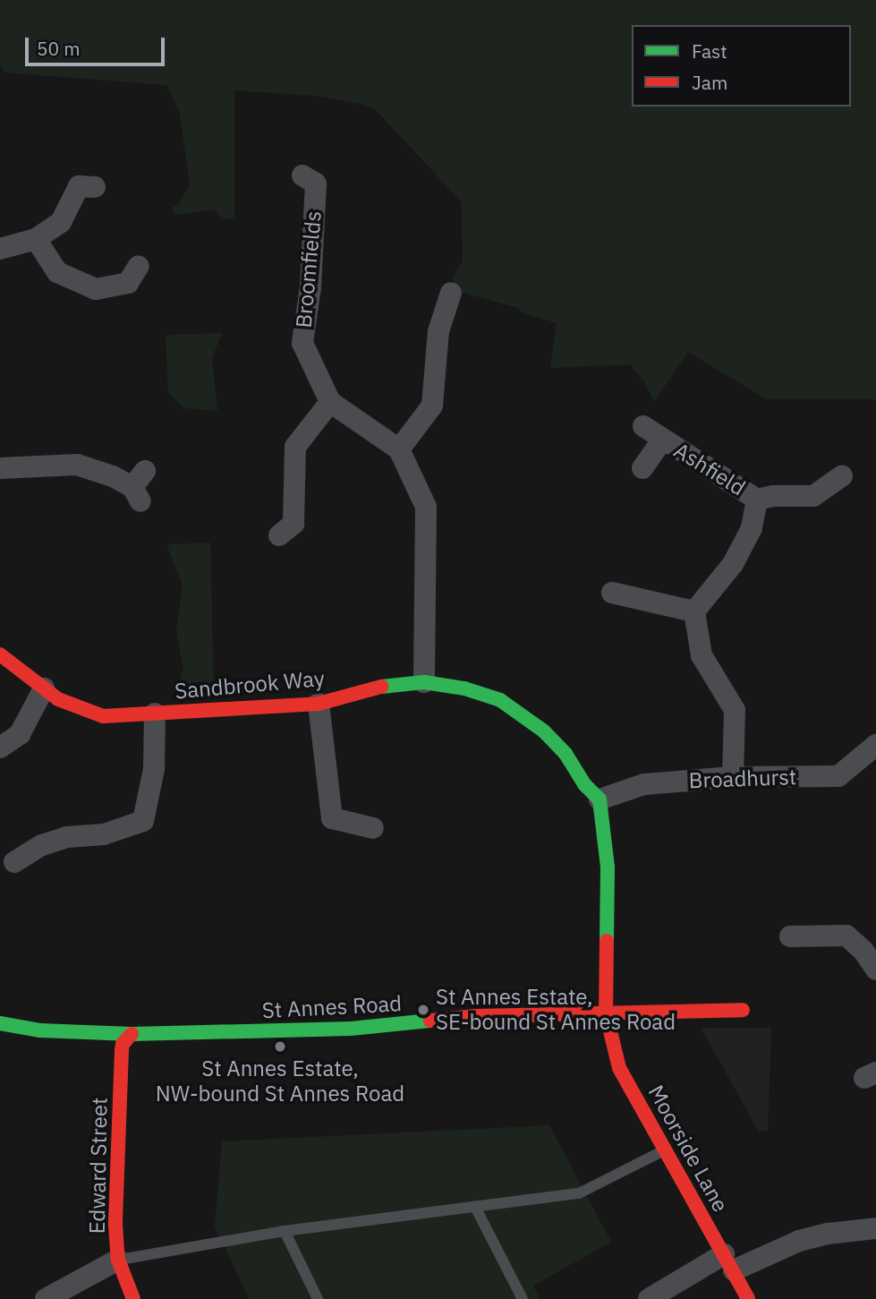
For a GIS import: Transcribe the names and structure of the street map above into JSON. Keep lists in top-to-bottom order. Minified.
{"streets":{"street":["Broomfields","Ashfield","Sandbrook Way","Broadhurst","St Annes Road","Moorside Lane","Edward Street"]},"crossings":[["Sandbrook Way","Broadhurst"],["St Annes Road","Moorside Lane"],["St Annes Road","Edward Street"]],"places":["St Annes Estate, SE-bound St Annes Road","St Annes Estate, NW-bound St Annes Road"],"legend":["Fast","Jam"],"scale_bar":"50 m"}
